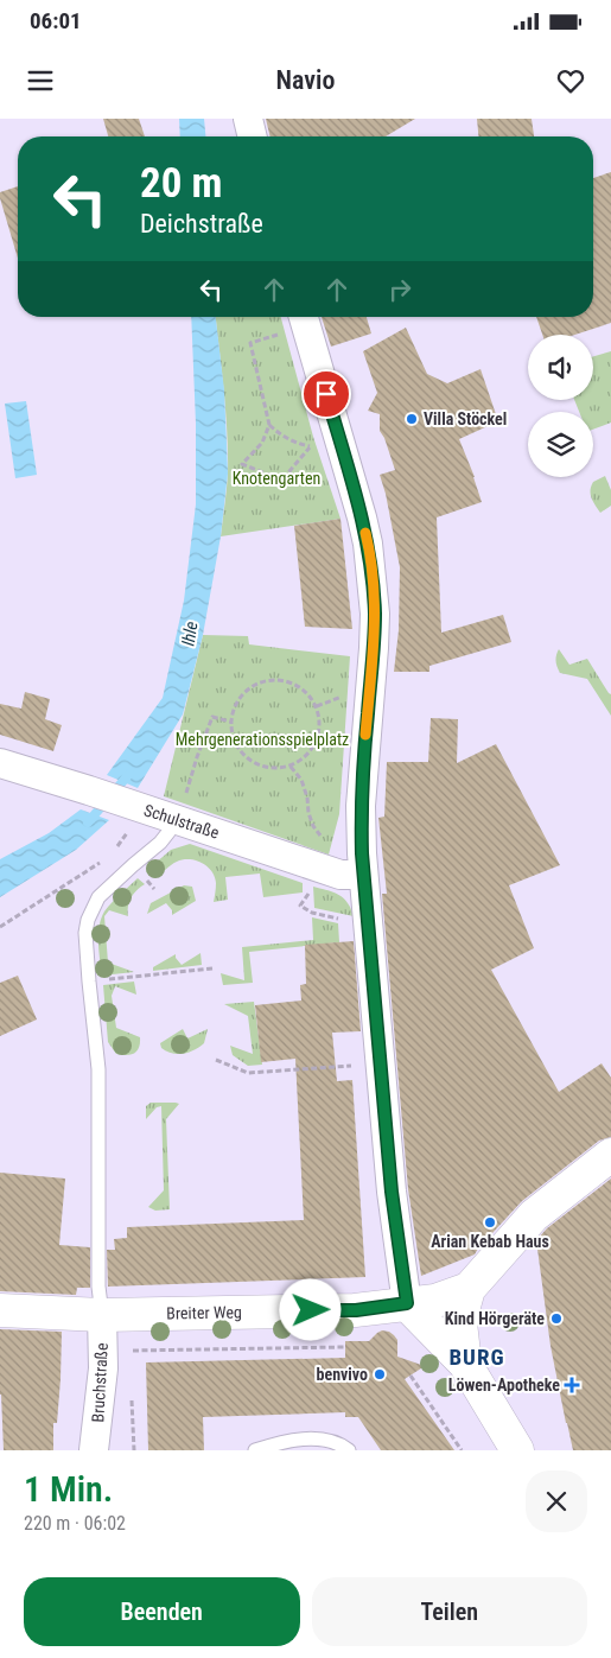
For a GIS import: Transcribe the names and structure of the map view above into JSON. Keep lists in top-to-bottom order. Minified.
{"streets":{"street":["Schulstraße","Breiter Weg","Bruchstraße"]},"crossings":[["Breiter Weg","Bruchstraße"]],"districts":["BURG"],"water":["Ihle"],"parks":["Knotengarten","Mehrgenerationsspielplatz"],"places":{"other":["Villa Stöckel","Arian Kebab Haus","Kind Hörgeräte","benvivo"],"health":["Löwen-Apotheke"]},"page":{"status":"06:01","header":"Navio","turn":["20 m","Deichstraße"],"heading":["1 Min.","220 m · 06:02"],"buttons":["Beenden","Teilen"]}}
